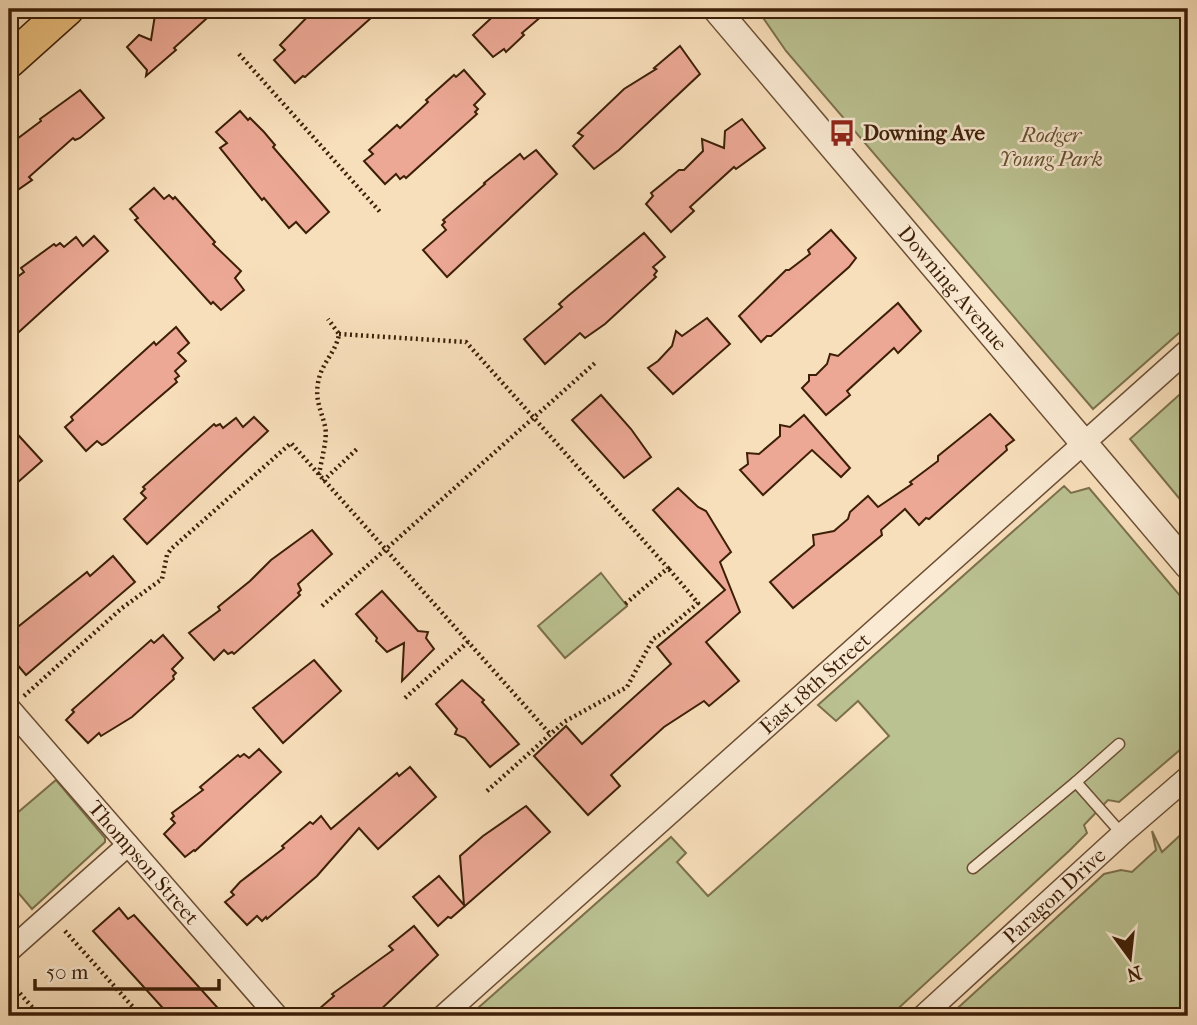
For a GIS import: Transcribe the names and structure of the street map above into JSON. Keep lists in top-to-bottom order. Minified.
{"streets":{"street":["Downing Avenue","East 18th Street","Thompson Street","Paragon Drive"]},"crossings":[["Downing Avenue","East 18th Street"]],"parks":["Rodger Young Park"],"places":{"bus stop":["Downing Ave"]},"scale_bar":"50 m","north":"bottom"}
